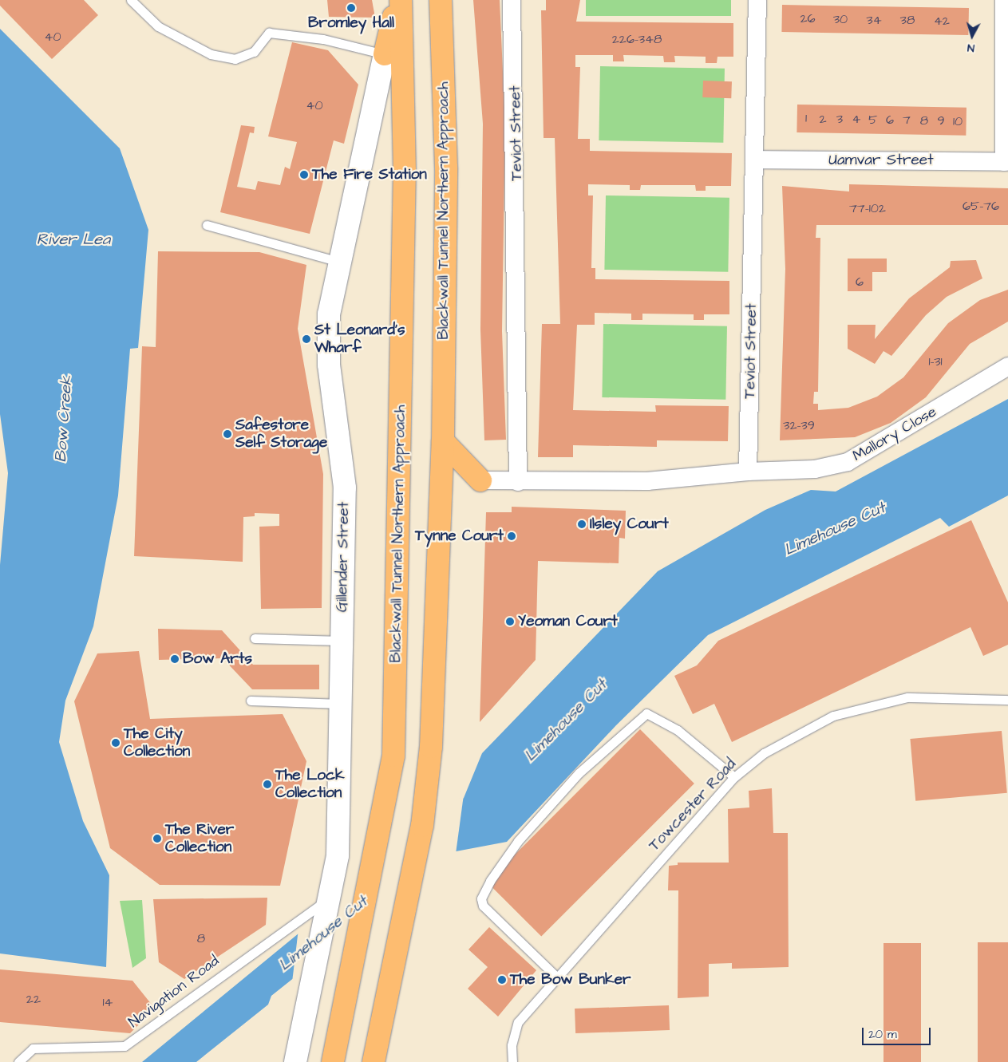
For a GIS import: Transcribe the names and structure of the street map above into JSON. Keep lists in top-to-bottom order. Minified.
{"streets":{"highway":["Blackwall Tunnel Northern Approach"],"street":["Teviot Street","Uamvar Street","Mallory Close","Gillender Street"],"lane":["Towcester Road","Navigation Road"]},"crossings":[["Teviot Street","Uamvar Street"],["Teviot Street","Mallory Close"],["Gillender Street","Navigation Road"]],"water":["River Lea","Bow Creek","Limehouse Cut"],"places":["Bromley Hall","The Fire Station","St Leonard's Wharf","Safestore Self Storage","Ilsley Court","Tynne Court","Yeoman Court","Bow Arts","The City Collection","The Lock Collection","The River Collection","The Bow Bunker"],"house_numbers":["26","30","34","38","42","40","226-348","40","1","2","3","4","5","6","7","8","9","10","65-76","77-102","6","1-31","32-39","8","22","14"],"scale_bar":"20 m","north":"bottom"}
